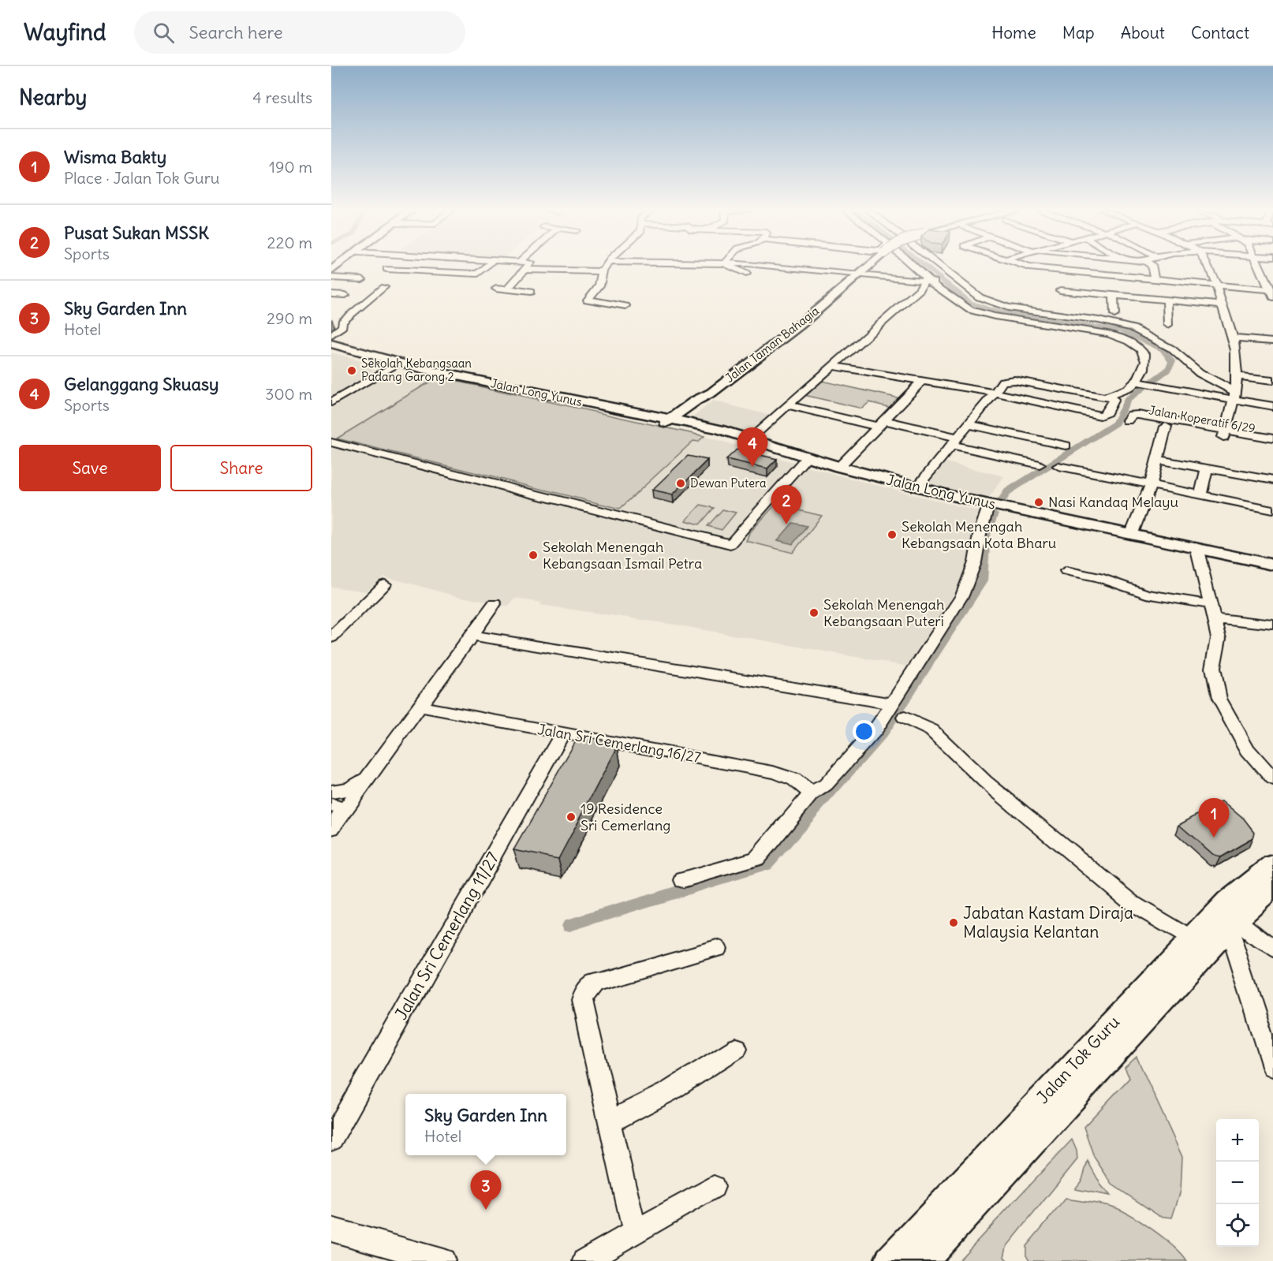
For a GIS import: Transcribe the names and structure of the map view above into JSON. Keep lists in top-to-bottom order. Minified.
{"streets":{"main road":["Jalan Taman Bahagia","Jalan Long Yunus","Jalan Tok Guru"],"street":["Jalan Koperatif 6/29","Jalan Sri Cemerlang 16/27","Jalan Sri Cemerlang 11/27"]},"crossings":[["Jalan Taman Bahagia","Jalan Long Yunus"],["Jalan Sri Cemerlang 16/27","Jalan Sri Cemerlang 11/27"]],"places":["Sekolah Kebangsaan Padang Garong 2","Dewan Putera","Nasi Kandaq Melayu","Sekolah Menengah Kebangsaan Kota Bharu","Sekolah Menengah Kebangsaan Ismail Petra","Sekolah Menengah Kebangsaan Puteri","19 Residence Sri Cemerlang","Jabatan Kastam Diraja Malaysia Kelantan"],"page":{"header":"Wayfind","search":"Search here","nav":["Home","Map","About","Contact"],"heading":["Nearby","4 results"],"list":[{"mark":"1","name":"Wisma Bakty","note":"Place · Jalan Tok Guru","value":"190 m"},{"mark":"2","name":"Pusat Sukan MSSK","note":"Sports","value":"220 m"},{"mark":"3","name":"Sky Garden Inn","note":"Hotel","value":"290 m"},{"mark":"4","name":"Gelanggang Skuasy","note":"Sports","value":"300 m"}],"pins":["4","2","1","3"],"buttons":["Save","Share"],"popup":["Sky Garden Inn","Hotel"],"map_buttons":["+","−"]}}
